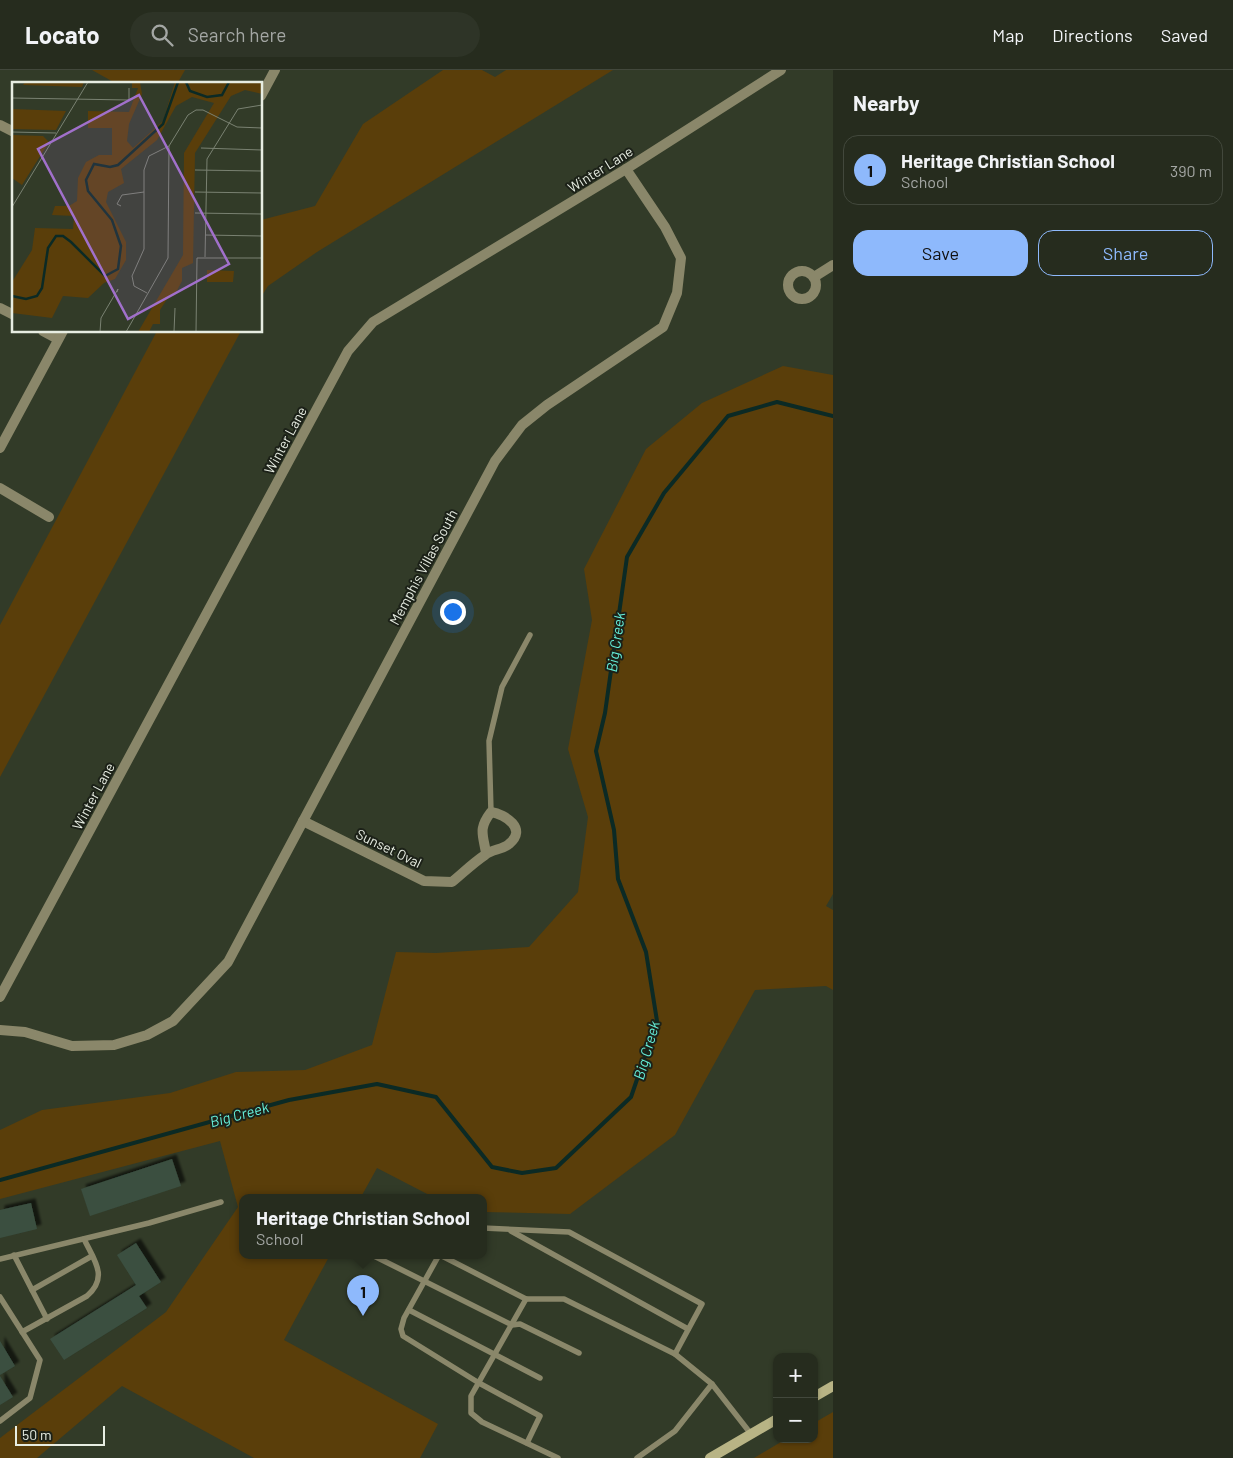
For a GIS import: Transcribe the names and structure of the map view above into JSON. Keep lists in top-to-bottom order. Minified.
{"streets":{"street":["Winter Lane","Memphis Villas South","Sunset Oval"]},"crossings":[["Winter Lane","Memphis Villas South"],["Memphis Villas South","Sunset Oval"]],"water":["Big Creek"],"scale_bar":"50 m","page":{"header":"Locato","search":"Search here","nav":["Map","Directions","Saved"],"heading":"Nearby","list":[{"mark":"1","name":"Heritage Christian School","note":"School","value":"390 m"}],"buttons":["Save","Share"],"popup":["Heritage Christian School","School"],"pins":"1","map_buttons":["+","−"],"scale":"50 m"}}
